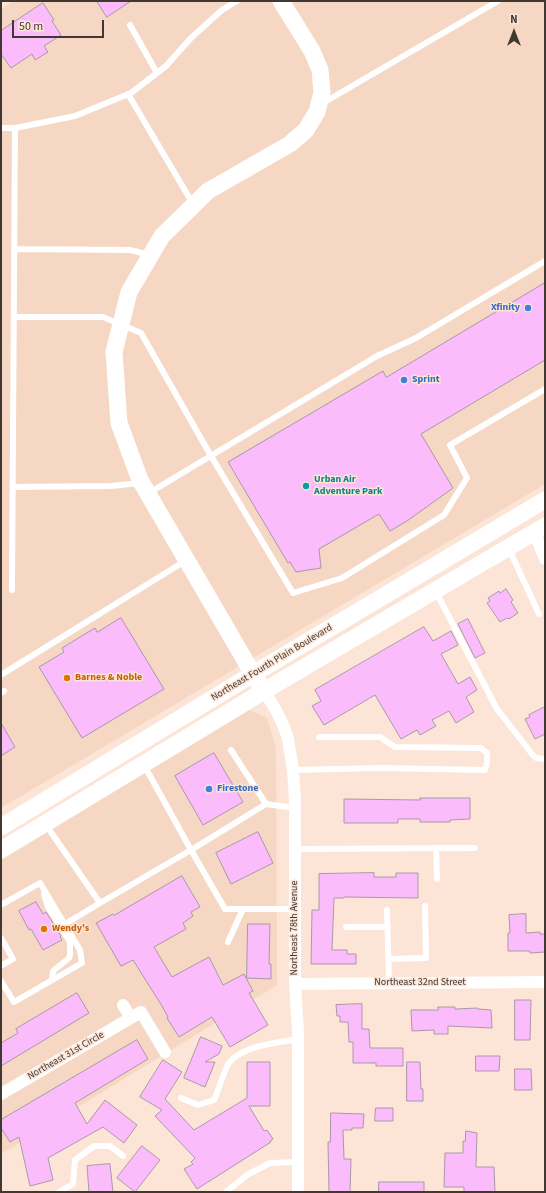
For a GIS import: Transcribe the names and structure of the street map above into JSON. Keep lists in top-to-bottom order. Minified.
{"streets":{"main road":["Northeast Fourth Plain Boulevard","Northeast 78th Avenue"],"street":["Northeast 32nd Street","Northeast 31st Circle"]},"crossings":[["Northeast Fourth Plain Boulevard","Northeast 78th Avenue"],["Northeast 78th Avenue","Northeast 32nd Street"]],"places":["Xfinity","Sprint","Urban Air Adventure Park","Barnes & Noble","Firestone","Wendy's"],"scale_bar":"50 m","north":"top"}
